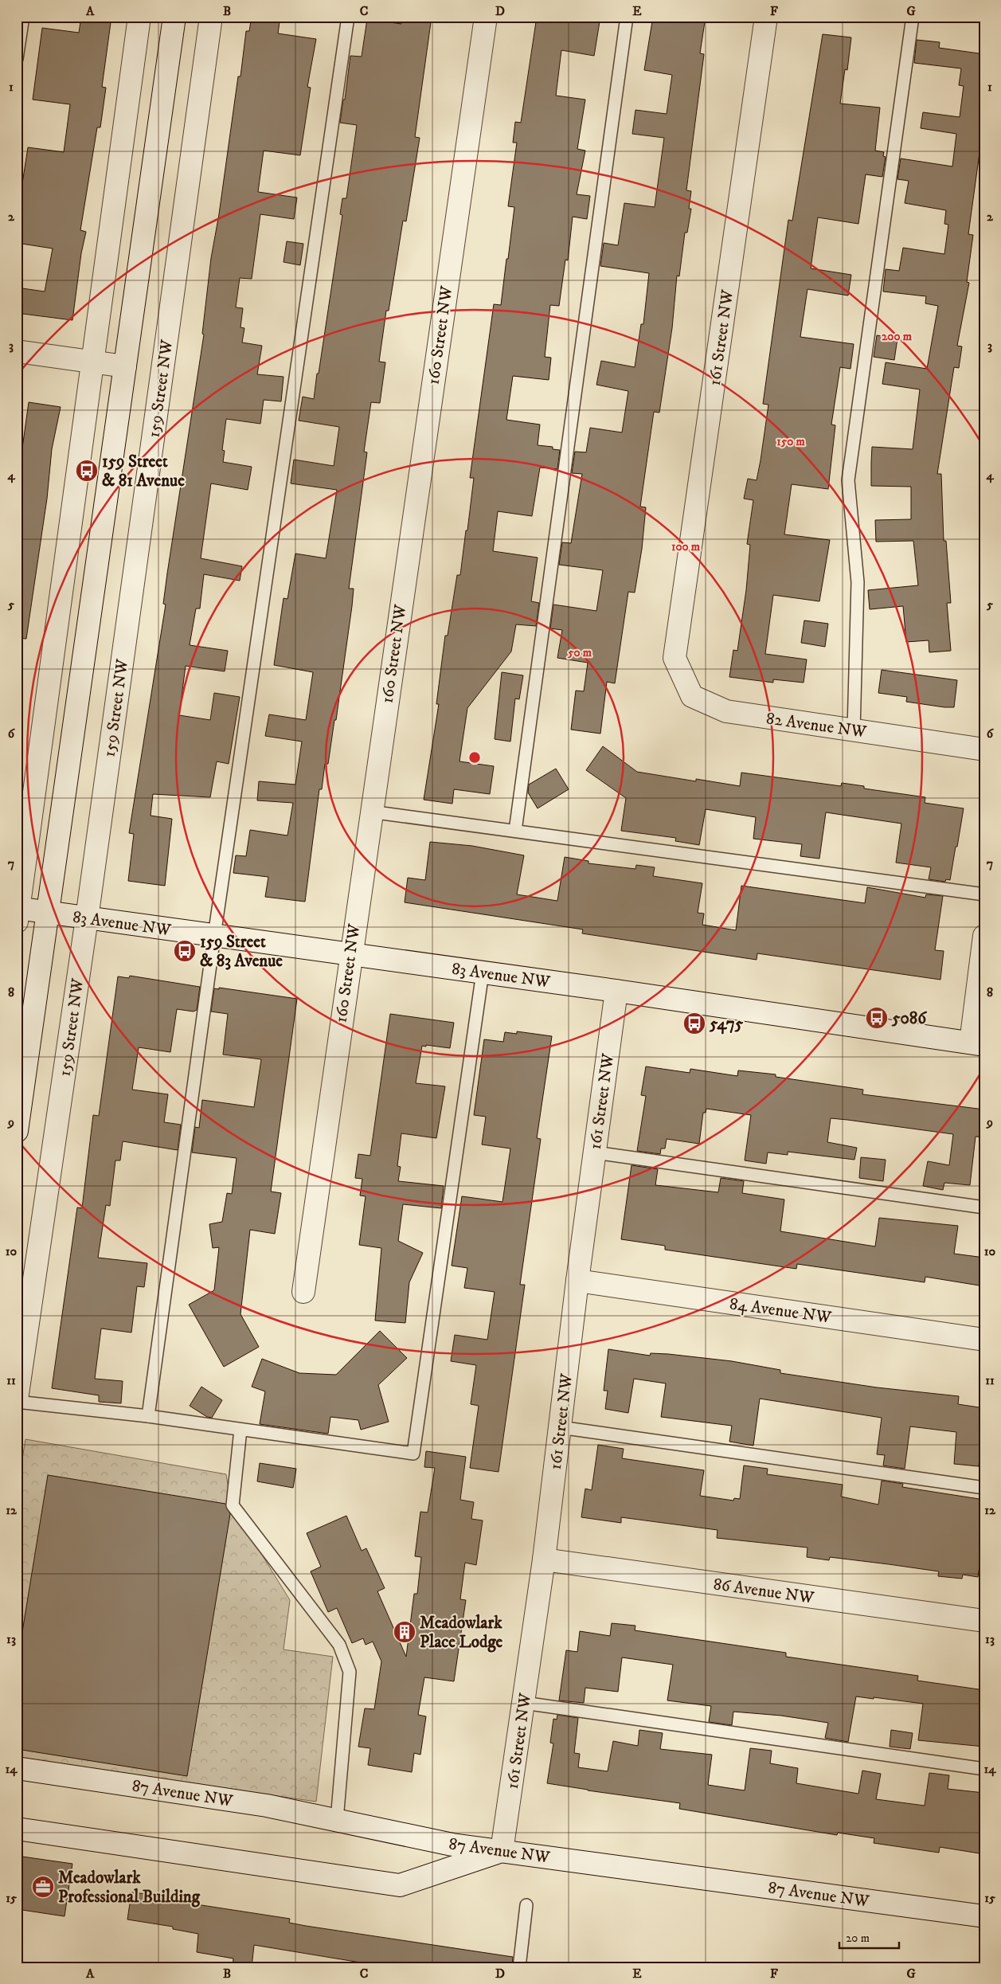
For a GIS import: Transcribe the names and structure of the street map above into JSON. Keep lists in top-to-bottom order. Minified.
{"streets":{"street":["160 Street NW","161 Street NW","159 Street NW","82 Avenue NW","83 Avenue NW","84 Avenue NW","86 Avenue NW","87 Avenue NW"]},"crossings":[["160 Street NW","83 Avenue NW"],["161 Street NW","82 Avenue NW"],["161 Street NW","83 Avenue NW"],["161 Street NW","84 Avenue NW"],["161 Street NW","86 Avenue NW"],["161 Street NW","87 Avenue NW"],["159 Street NW","83 Avenue NW"]],"places":{"bus stop":["159 Street & 81 Avenue","159 Street & 83 Avenue","5086","5475"],"building":["Meadowlark Place Lodge"],"office":["Meadowlark Professional Building"]},"scale_bar":"20 m","grid":{"columns":["A","B","C","D","E","F","G"],"rows":["1","2","3","4","5","6","7","8","9","10","11","12","13","14","15"]},"rings":["200 m","150 m","100 m","50 m"]}
